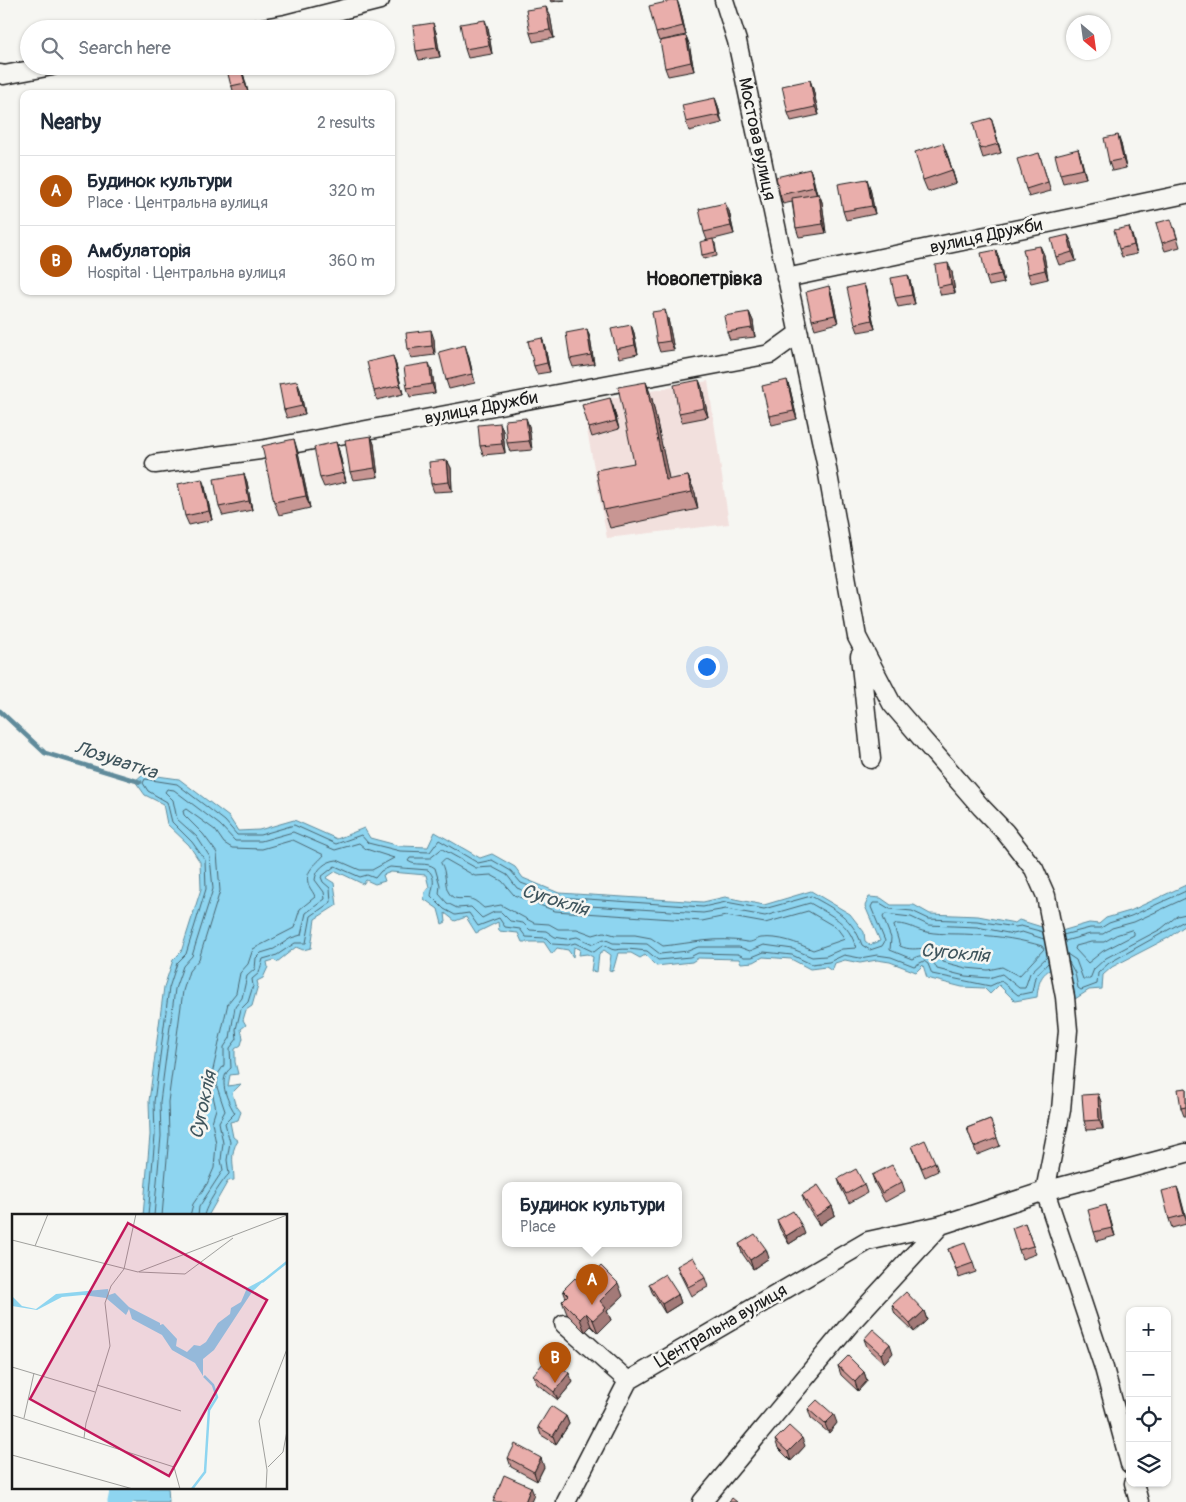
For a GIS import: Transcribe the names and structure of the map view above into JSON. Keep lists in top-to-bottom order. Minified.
{"streets":{"street":["Мостова вулиця","вулиця Дружби","Центральна вулиця"]},"crossings":[["Мостова вулиця","вулиця Дружби"]],"districts":["Новопетрівка"],"water":["Лозуватка","Сугоклія"],"north":"bottom right","page":{"search":"Search here","heading":["Nearby","2 results"],"list":[{"mark":"A","name":"Будинок культури","note":"Place · Центральна вулиця","value":"320 m"},{"mark":"B","name":"Амбулаторія","note":"Hospital · Центральна вулиця","value":"360 m"}],"popup":["Будинок культури","Place"],"pins":["A","B"],"map_buttons":["+","−"]}}
